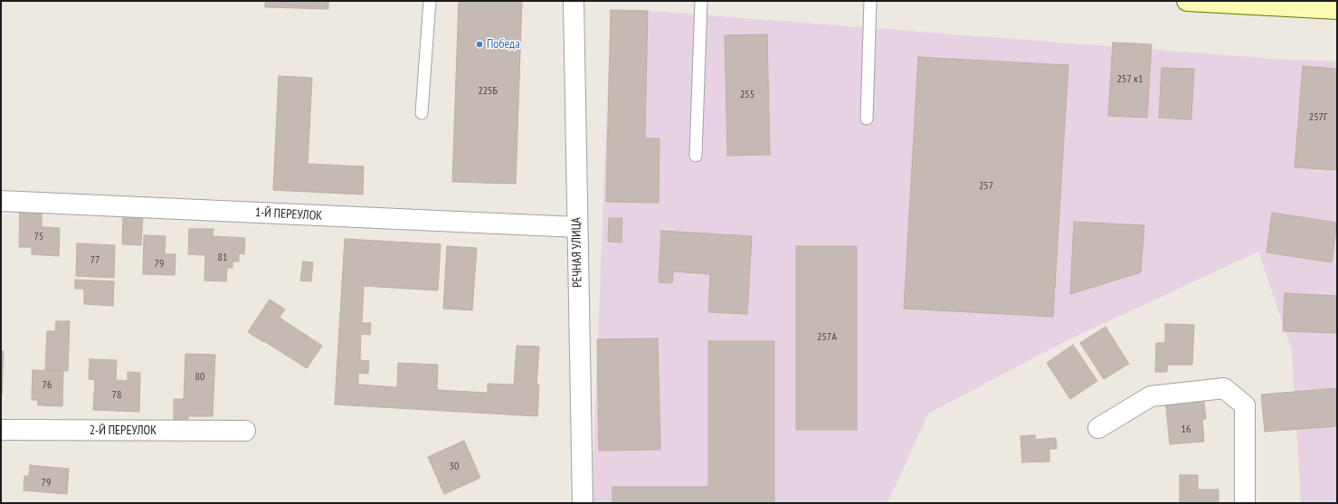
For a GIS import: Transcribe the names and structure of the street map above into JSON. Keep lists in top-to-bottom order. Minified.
{"streets":{"street":["1-Й ПЕРЕУЛОК","РЕЧНАЯ УЛИЦА","2-Й ПЕРЕУЛОК"]},"crossings":[["1-Й ПЕРЕУЛОК","РЕЧНАЯ УЛИЦА"]],"places":["Победа"],"house_numbers":["257 к1","225Б","255","257Г","257","75","81","77","79","257А","80","76","78","16","30","79"]}
